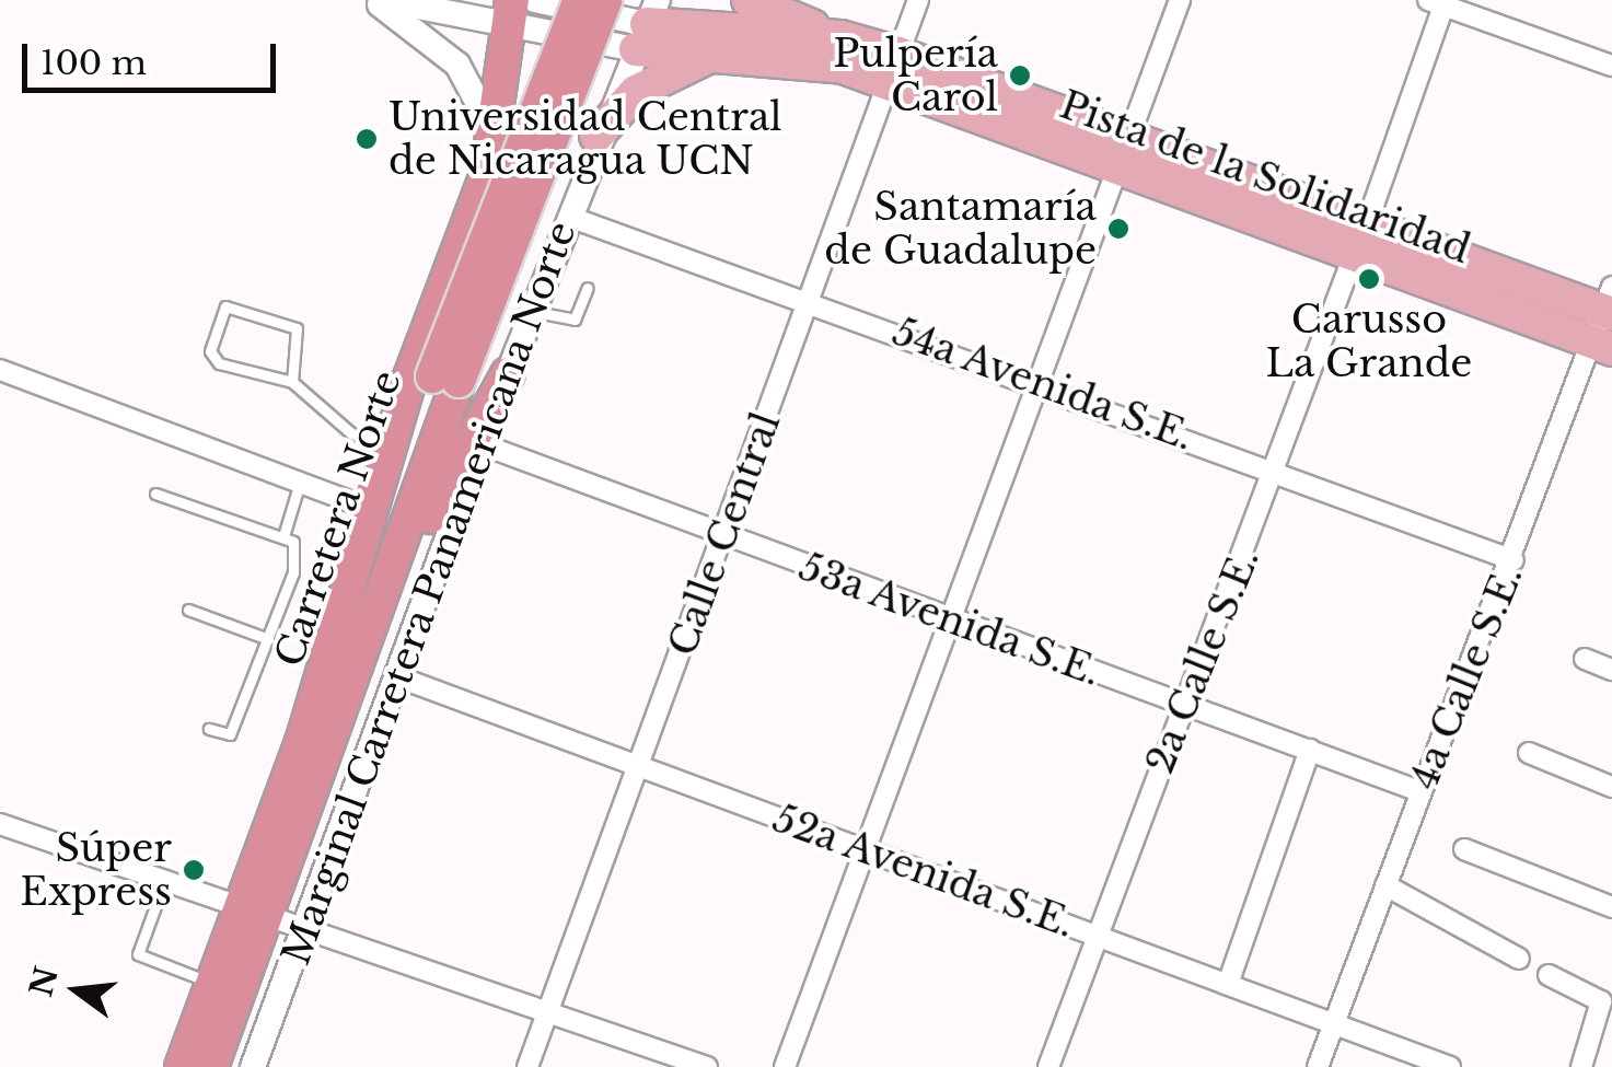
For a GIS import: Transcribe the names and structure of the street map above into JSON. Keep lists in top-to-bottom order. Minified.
{"streets":{"highway":["Carretera Norte"],"main road":["Pista de la Solidaridad"],"street":["54a Avenida S.E.","Calle Central","Marginal Carretera Panamericana Norte","53a Avenida S.E.","2a Calle S.E.","4a Calle S.E.","52a Avenida S.E."]},"crossings":[["Pista de la Solidaridad","Calle Central"],["Pista de la Solidaridad","2a Calle S.E."],["Pista de la Solidaridad","4a Calle S.E."],["54a Avenida S.E.","Calle Central"],["54a Avenida S.E.","Marginal Carretera Panamericana Norte"],["54a Avenida S.E.","2a Calle S.E."],["54a Avenida S.E.","4a Calle S.E."],["Calle Central","53a Avenida S.E."],["Calle Central","52a Avenida S.E."],["Marginal Carretera Panamericana Norte","53a Avenida S.E."],["Marginal Carretera Panamericana Norte","52a Avenida S.E."],["53a Avenida S.E.","2a Calle S.E."],["53a Avenida S.E.","4a Calle S.E."],["2a Calle S.E.","52a Avenida S.E."],["4a Calle S.E.","52a Avenida S.E."]],"places":["Pulpería Carol","Universidad Central de Nicaragua UCN","Santamaría de Guadalupe","Carusso La Grande","Súper Express"],"scale_bar":"100 m","north":"left"}
